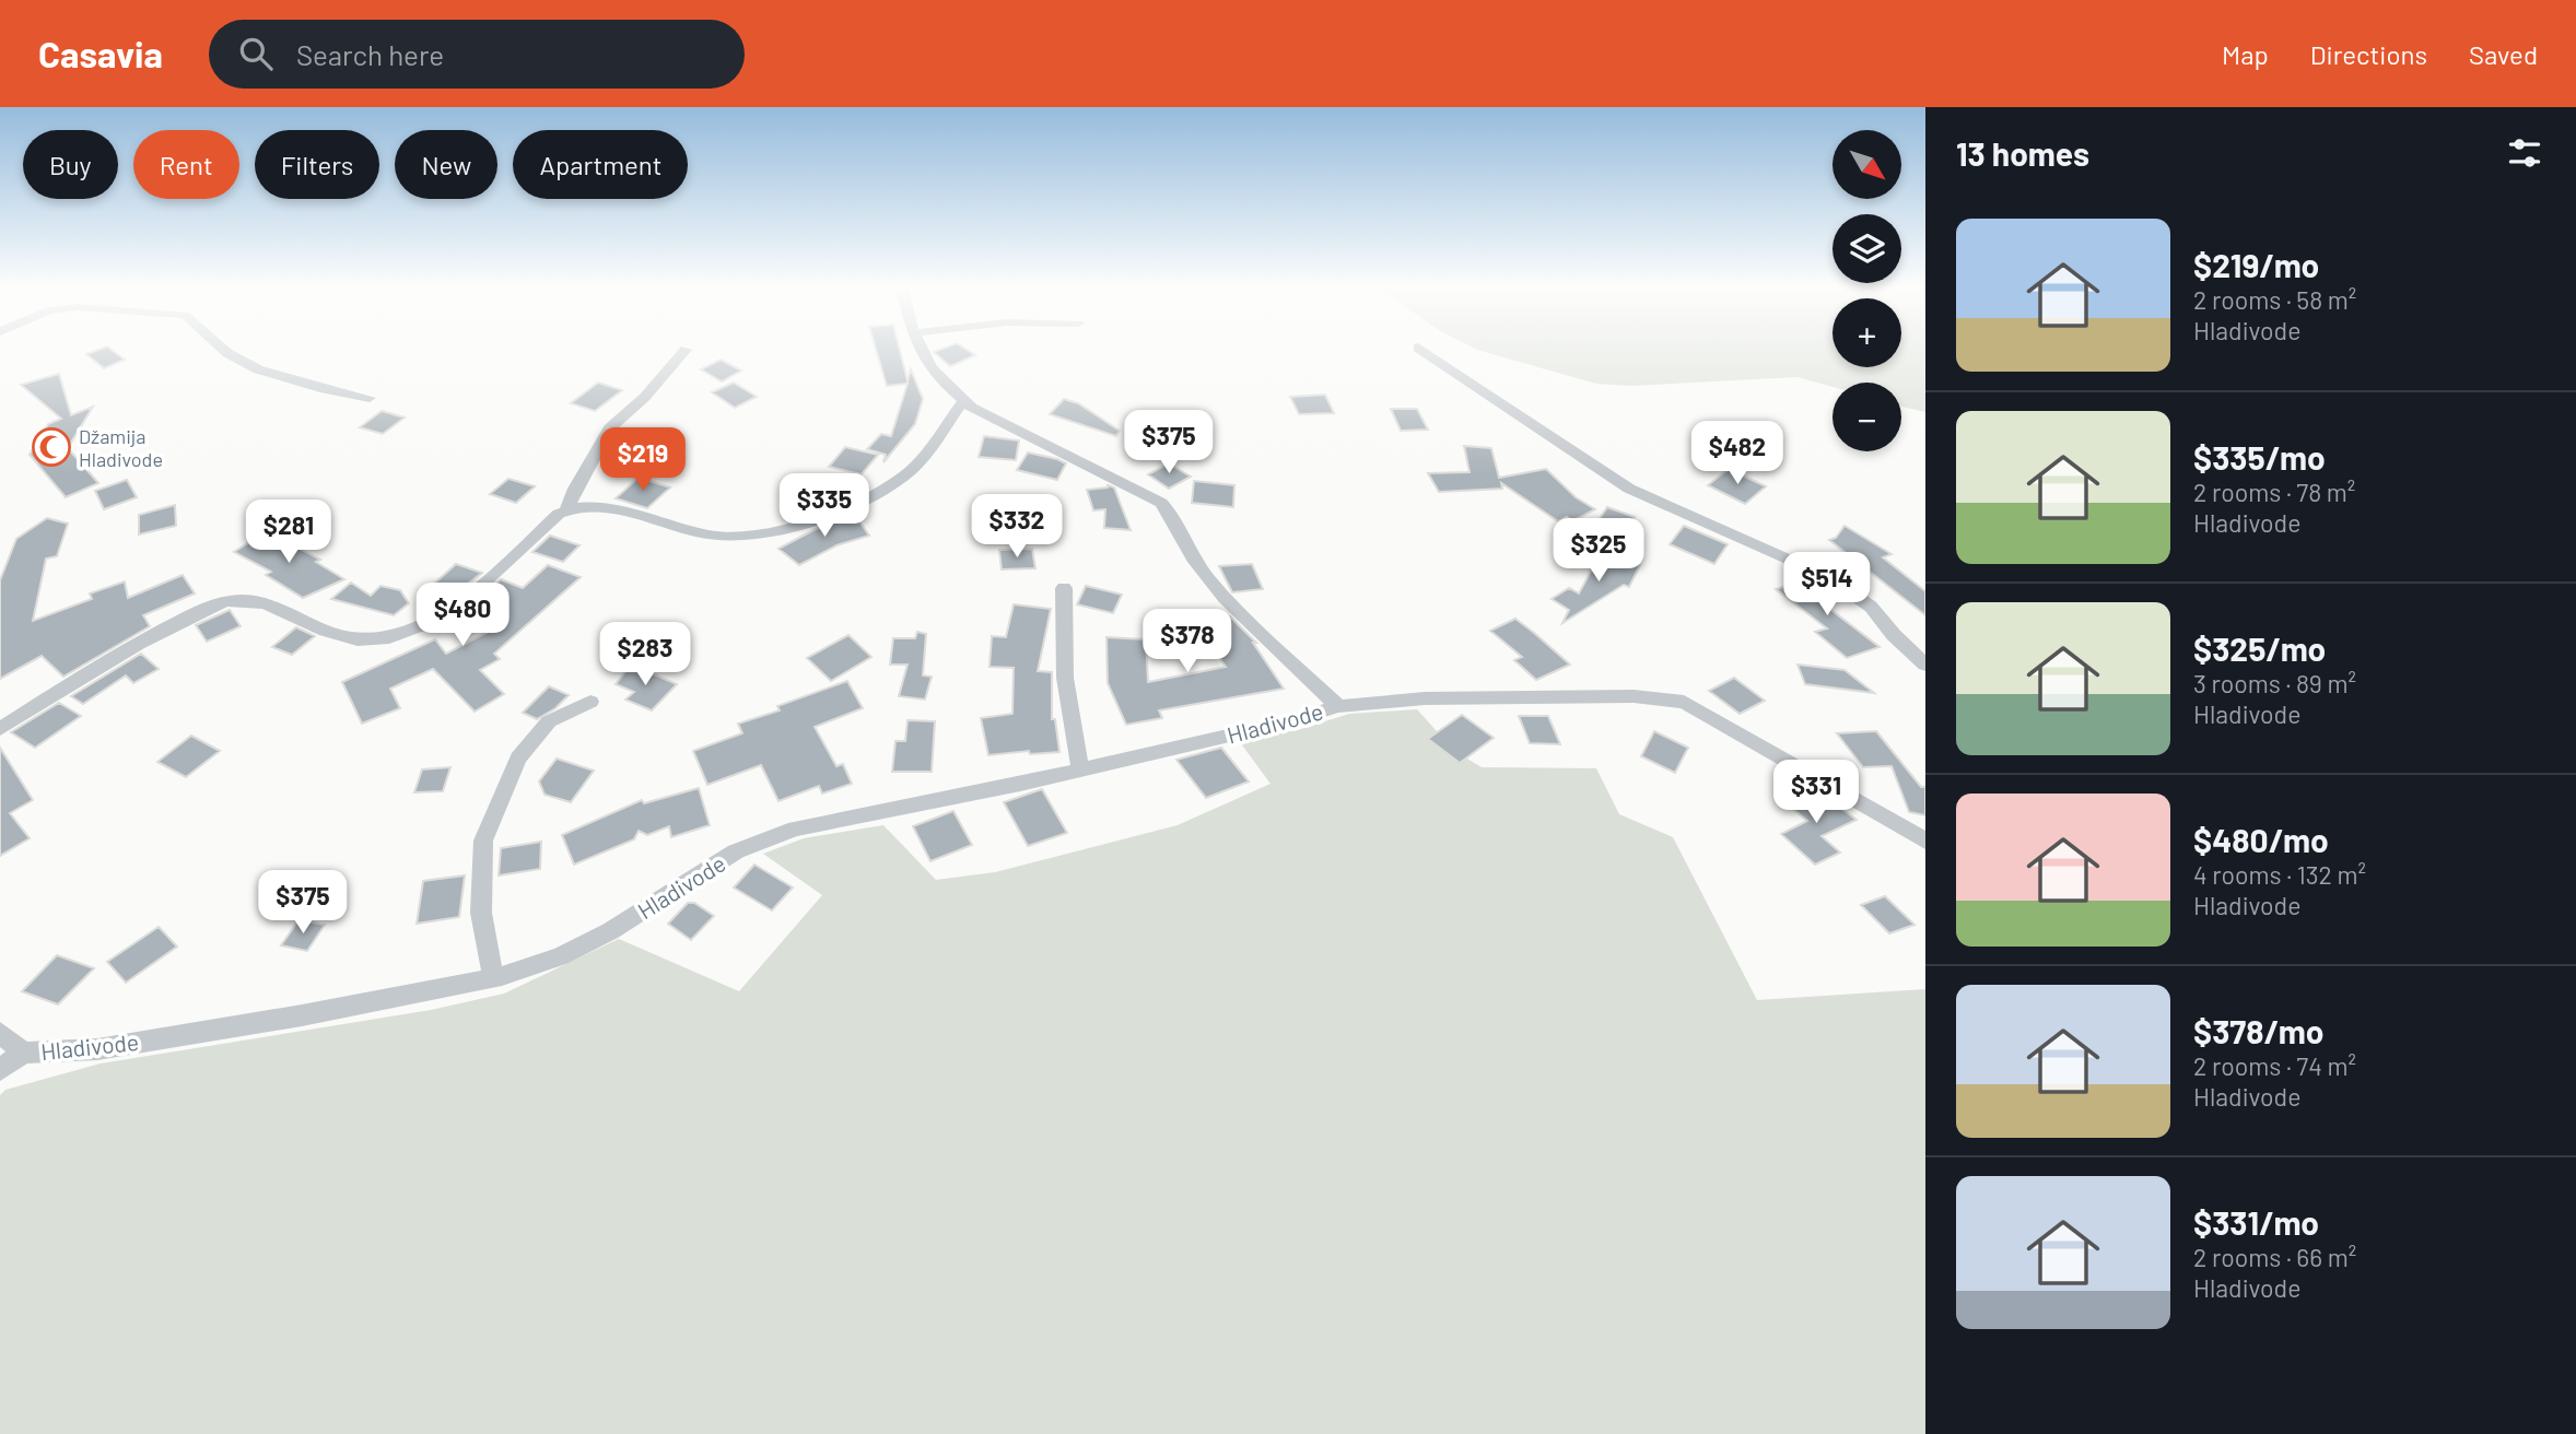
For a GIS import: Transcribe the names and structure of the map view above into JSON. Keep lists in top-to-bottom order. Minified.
{"streets":{"street":["Hladivode"]},"places":{"mosque":["Džamija Hladivode"]},"north":"bottom right","page":{"header":"Casavia","search":"Search here","nav":["Map","Directions","Saved"],"heading":"13 homes","map_buttons":["+","−"],"chip":["Buy","Rent","Filters","New","Apartment"],"list":[{"name":"$219/mo","note":"2 rooms · 58 m² · Hladivode"},{"name":"$335/mo","note":"2 rooms · 78 m² · Hladivode"},{"name":"$325/mo","note":"3 rooms · 89 m² · Hladivode"},{"name":"$480/mo","note":"4 rooms · 132 m² · Hladivode"},{"name":"$378/mo","note":"2 rooms · 74 m² · Hladivode"},{"name":"$331/mo","note":"2 rooms · 66 m² · Hladivode"}],"price":["$375","$482","$219","$335","$332","$281","$325","$514","$480","$378","$283","$331","$375"]}}
